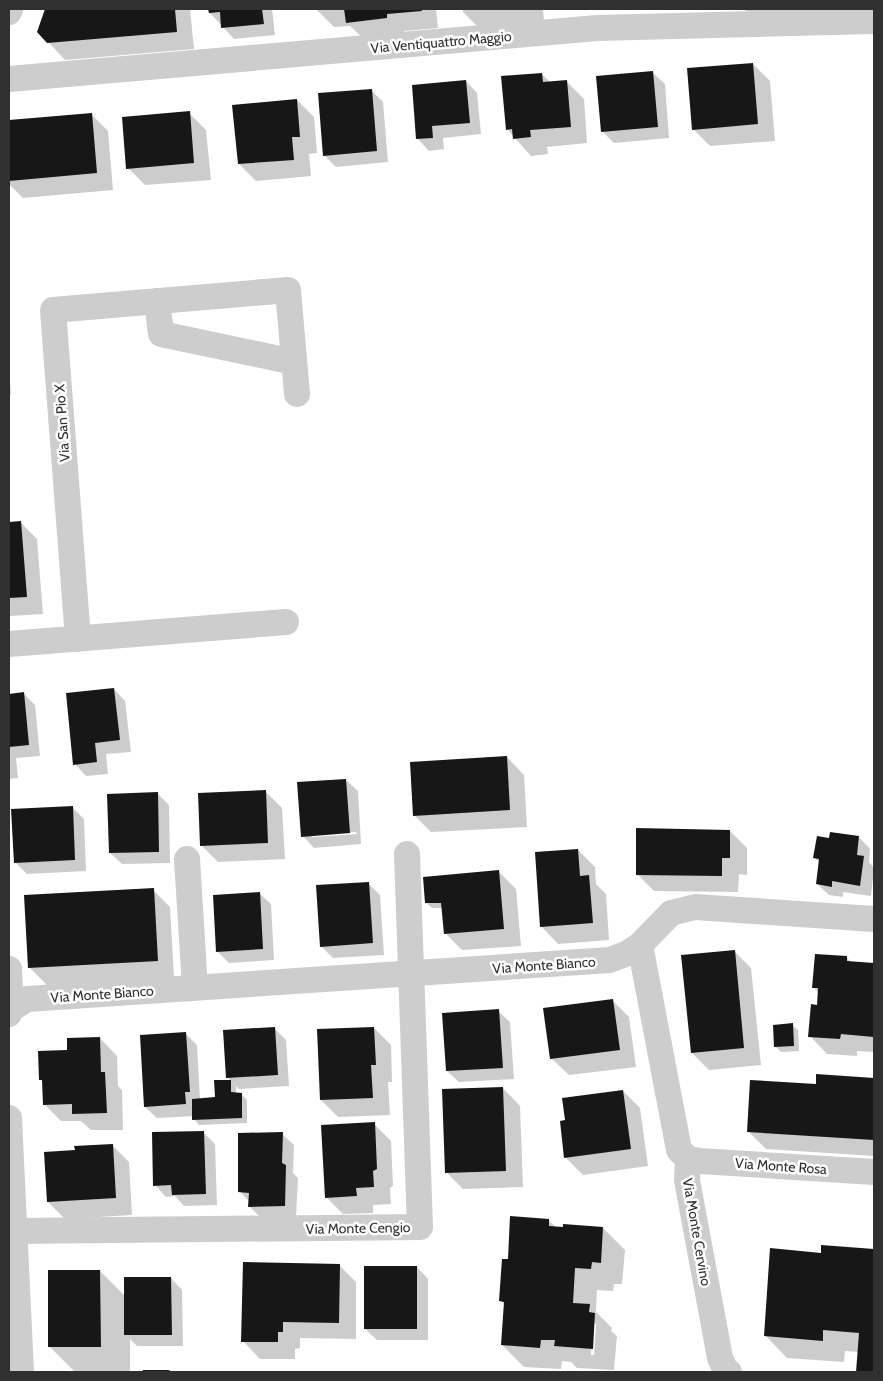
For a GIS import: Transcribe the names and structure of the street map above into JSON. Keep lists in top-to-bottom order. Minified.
{"streets":{"street":["Via Ventiquattro Maggio","Via San Pio X","Via Monte Bianco","Via Monte Rosa","Via Monte Cengio","Via Monte Cervino"]},"crossings":[["Via Monte Bianco","Via Monte Cengio"],["Via Monte Bianco","Via Monte Cervino"],["Via Monte Rosa","Via Monte Cervino"]]}
